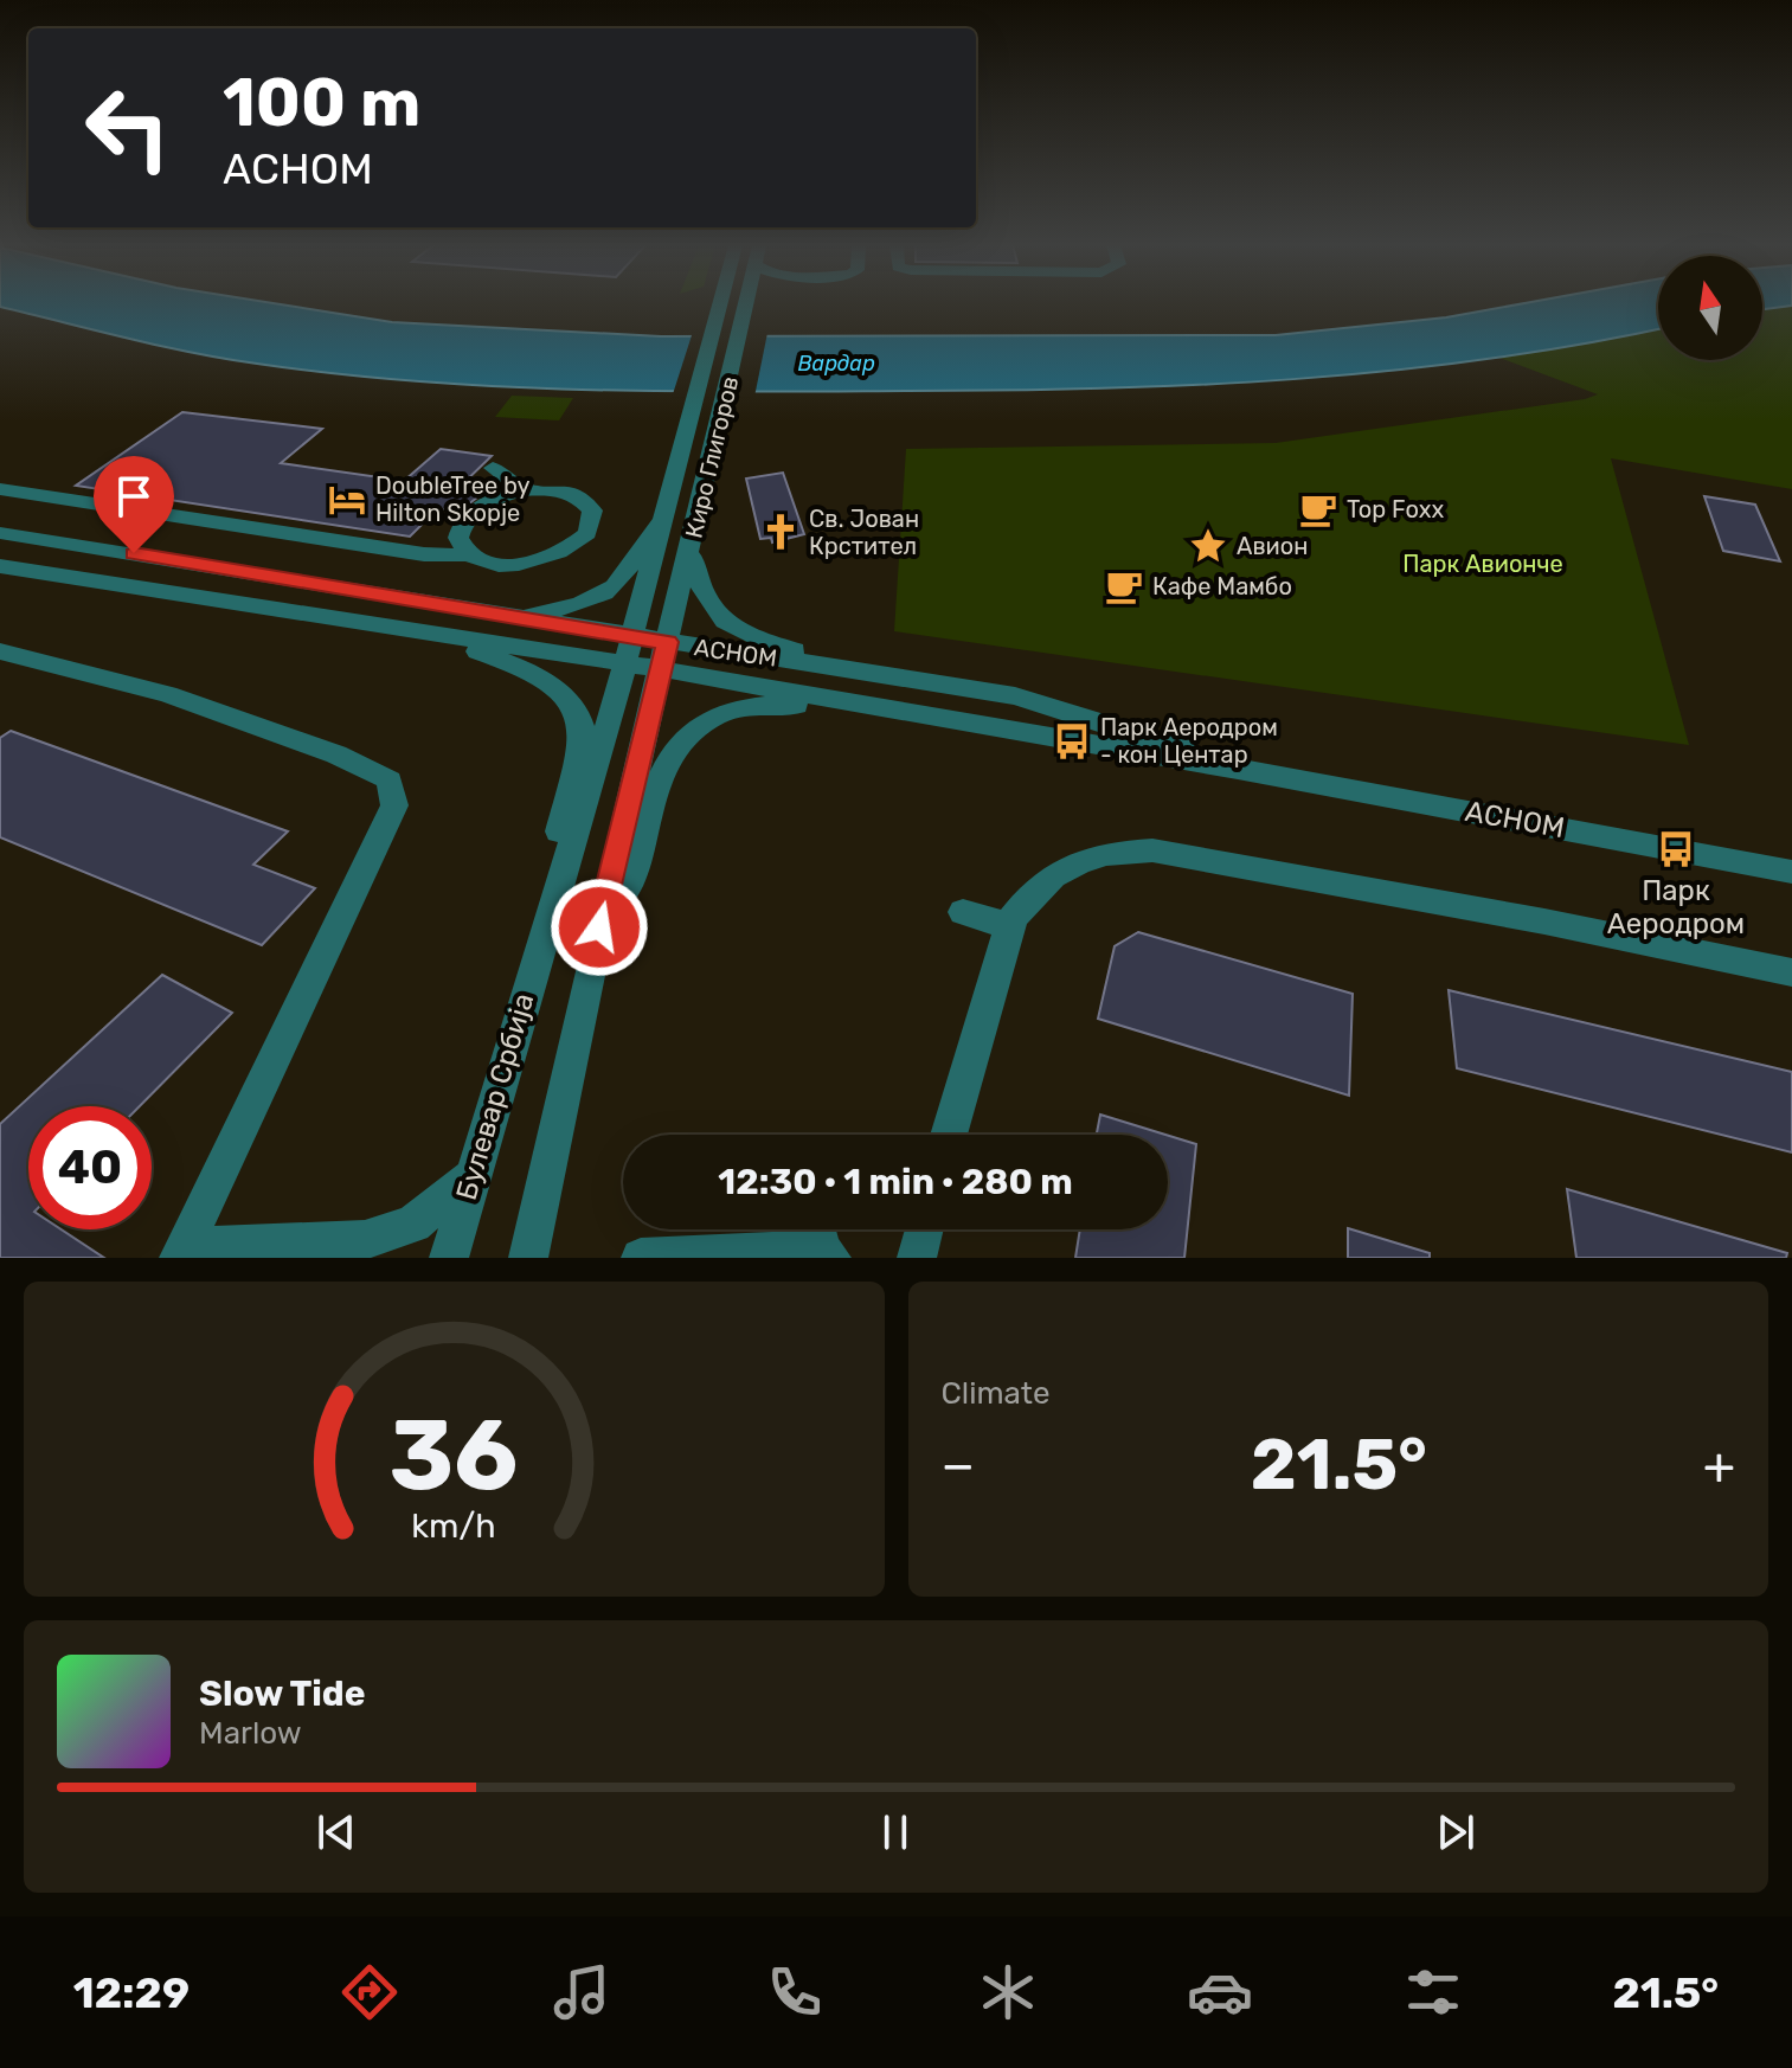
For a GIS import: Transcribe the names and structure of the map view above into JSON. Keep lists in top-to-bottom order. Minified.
{"streets":{"street":["Киро Глигоров","АСНОМ","Булевар Србија"]},"crossings":[["Киро Глигоров","АСНОМ"],["Киро Глигоров","Булевар Србија"],["АСНОМ","Булевар Србија"]],"water":["Вардар"],"parks":["Парк Авионче"],"places":{"hotel":["DoubleTree by Hilton Skopje"],"cafe":["Top Foxx","Кафе Мамбо"],"church":["Св. Јован Крстител"],"place":["Авион"],"bus stop":["Парк Аеродром - кон Центар","Парк Аеродром"]},"north":"top","page":{"turn":["100 m","АСНОМ"],"limit":"40","trip":"12:30 · 1 min · 280 m","tile":"Climate","heat":["−","21.5°","+"],"song":["Slow Tide","Marlow"],"tabs":["12:29","21.5°"],"gauge":["36","km/h"]}}
